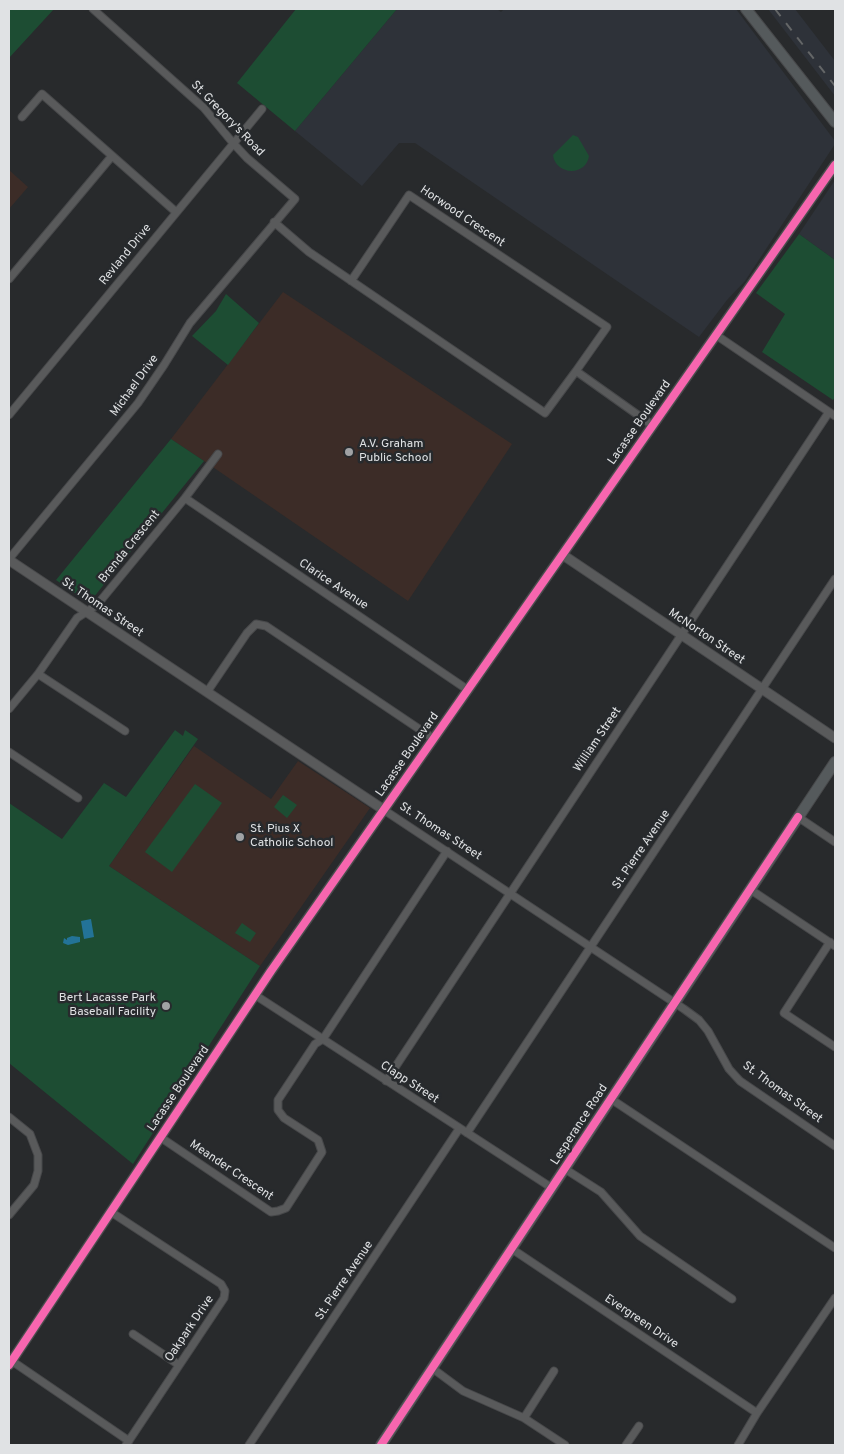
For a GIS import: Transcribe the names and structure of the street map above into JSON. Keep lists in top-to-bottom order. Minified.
{"streets":{"main road":["Lesperance Road"],"street":["St. Gregory's Road","Horwood Crescent","Revland Drive","Michael Drive","Lacasse Boulevard","Brenda Crescent","Clarice Avenue","St. Thomas Street","McNorton Street","William Street","St. Pierre Avenue","Clapp Street","Meander Crescent","Evergreen Drive","Oakpark Drive"]},"crossings":[["St. Gregory's Road","Revland Drive"],["St. Gregory's Road","Michael Drive"],["Michael Drive","St. Thomas Street"],["Lacasse Boulevard","Clarice Avenue"],["Lacasse Boulevard","St. Thomas Street"],["Lacasse Boulevard","McNorton Street"],["Lacasse Boulevard","Clapp Street"],["Lacasse Boulevard","Meander Crescent"],["Lacasse Boulevard","Oakpark Drive"],["Brenda Crescent","Clarice Avenue"],["Brenda Crescent","St. Thomas Street"],["St. Thomas Street","William Street"],["St. Thomas Street","St. Pierre Avenue"],["St. Thomas Street","Lesperance Road"],["McNorton Street","William Street"],["McNorton Street","St. Pierre Avenue"],["William Street","Clapp Street"],["St. Pierre Avenue","Clapp Street"],["Clapp Street","Lesperance Road"],["Clapp Street","Meander Crescent"],["Lesperance Road","Evergreen Drive"]],"places":["A.V. Graham Public School","St. Pius X Catholic School","Bert Lacasse Park Baseball Facility"]}
